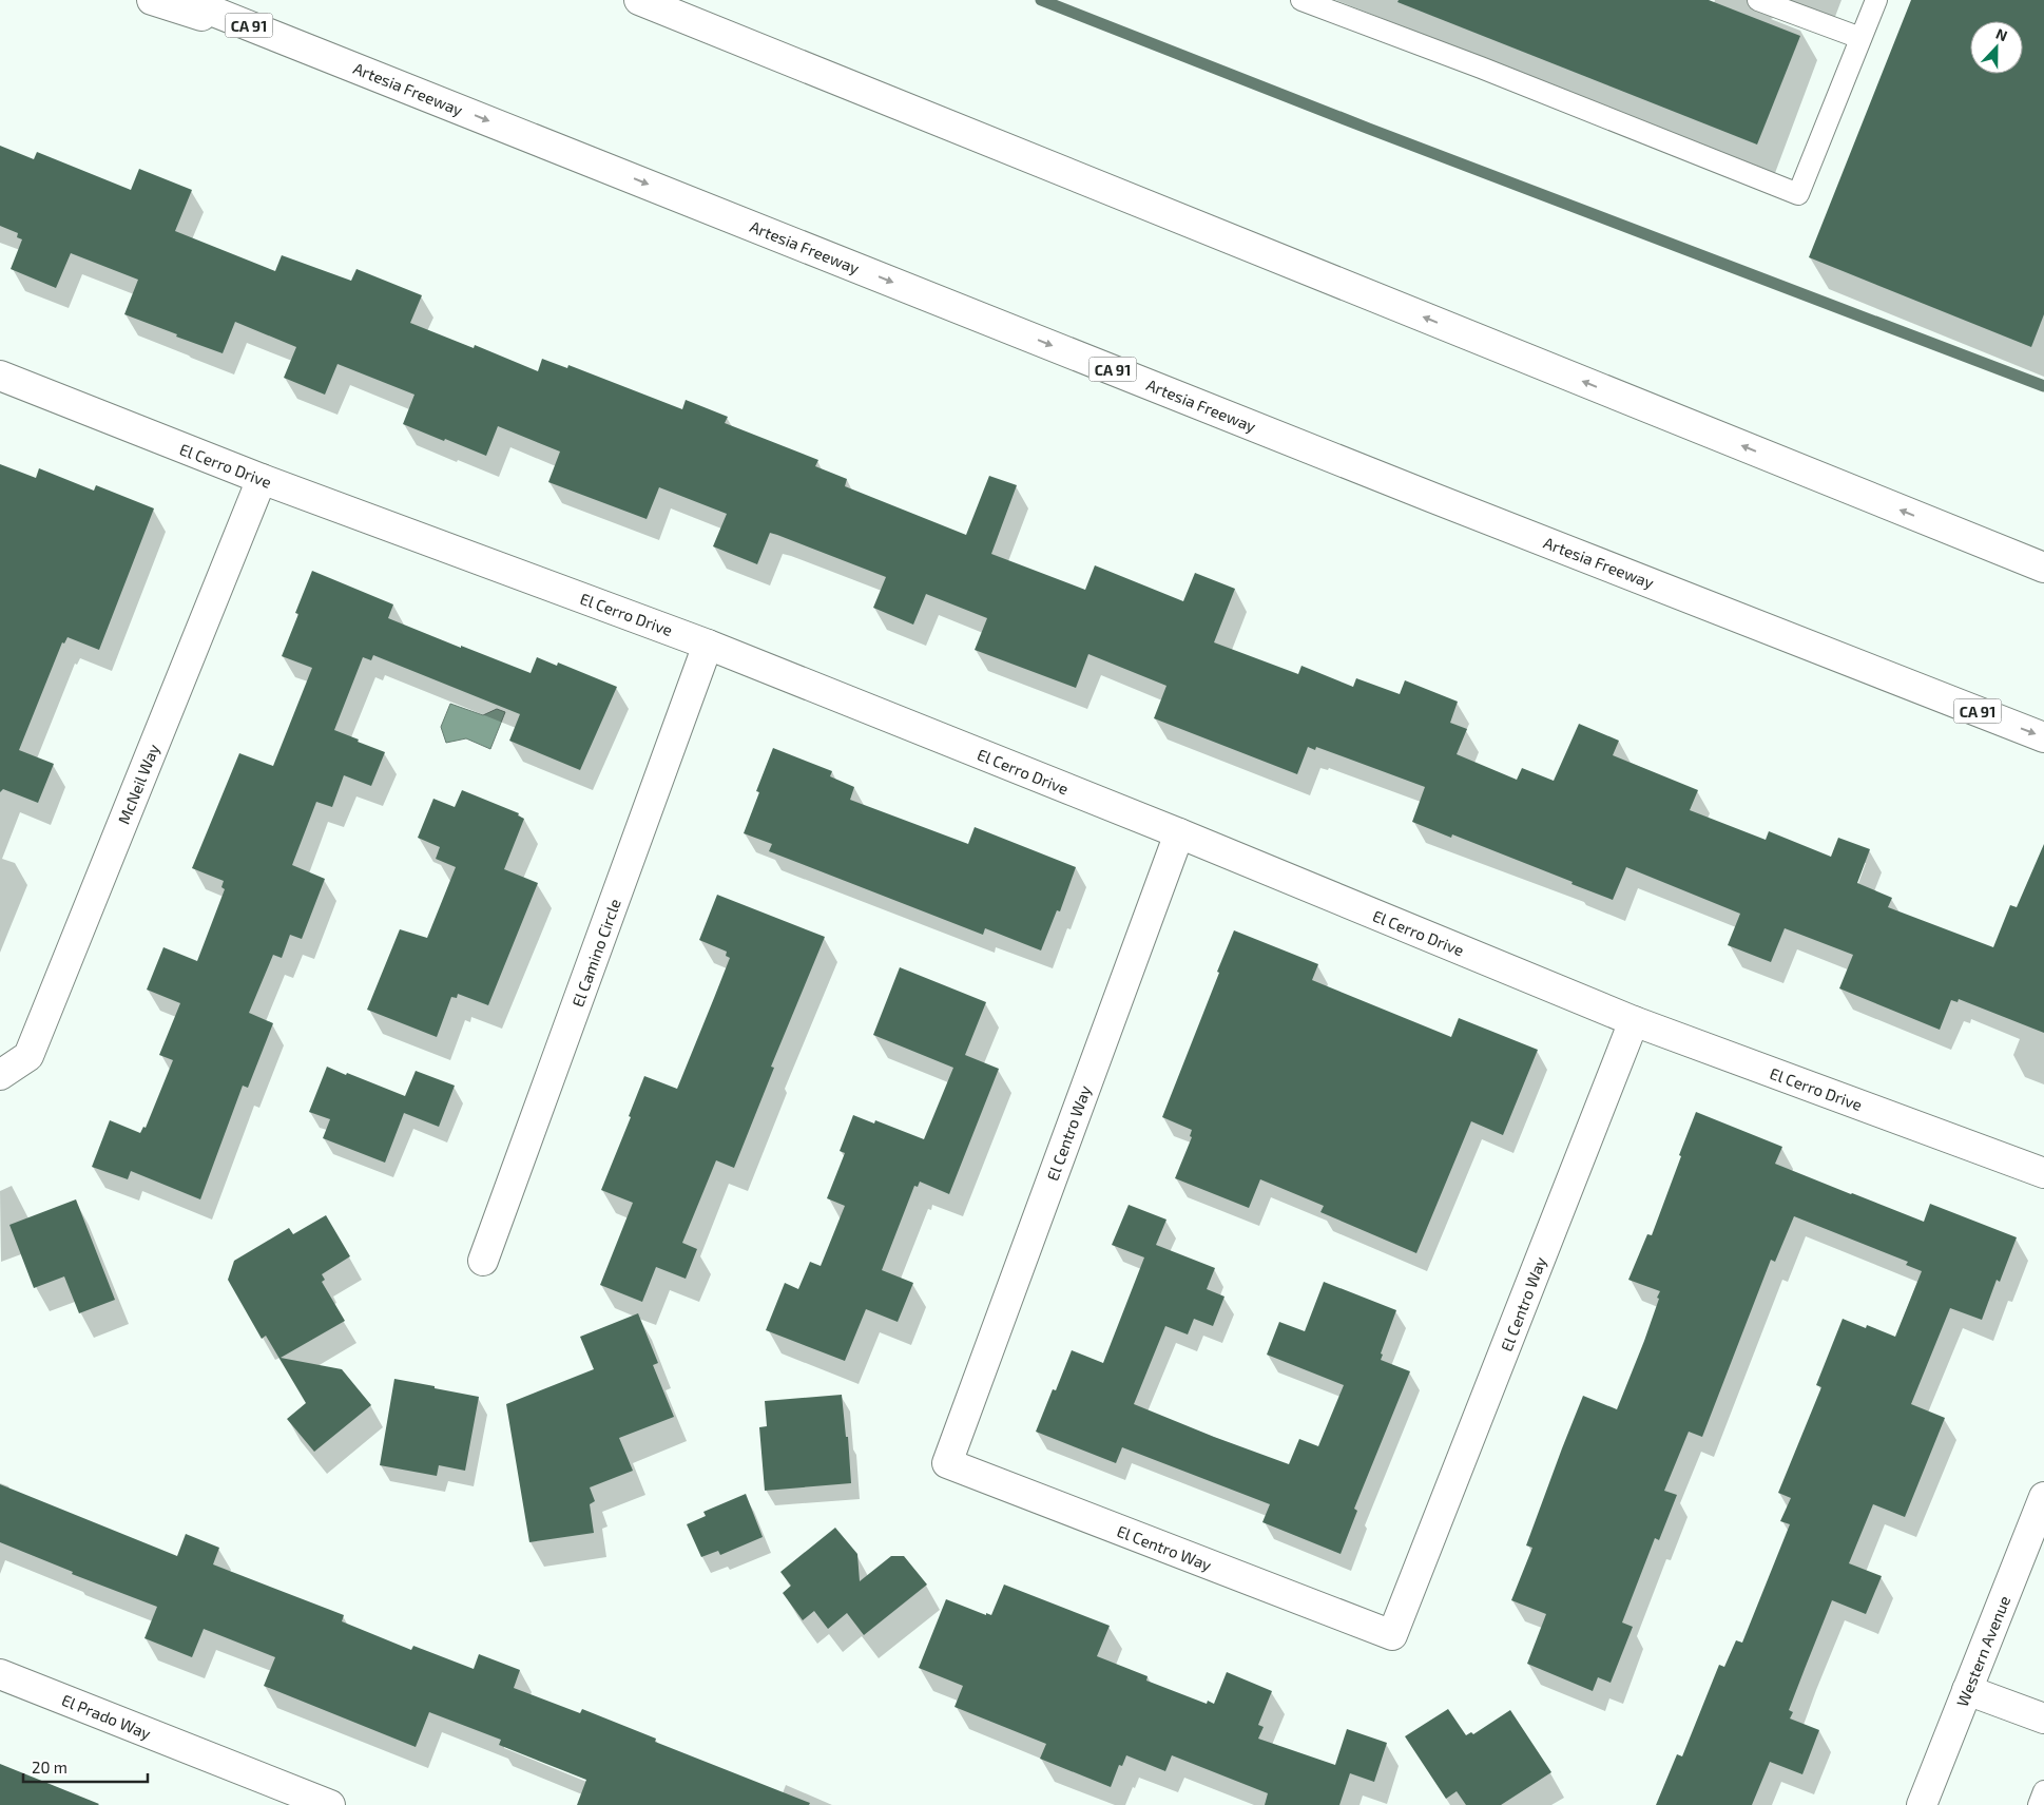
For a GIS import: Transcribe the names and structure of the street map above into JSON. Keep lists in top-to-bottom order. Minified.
{"streets":{"main road":["CA 91","Artesia Freeway","El Cerro Drive","McNeil Way","El Camino Circle","El Centro Way","Western Avenue","El Prado Way"]},"crossings":[["El Cerro Drive","McNeil Way"],["El Cerro Drive","El Camino Circle"],["El Cerro Drive","El Centro Way"]],"scale_bar":"20 m","north":"top"}
